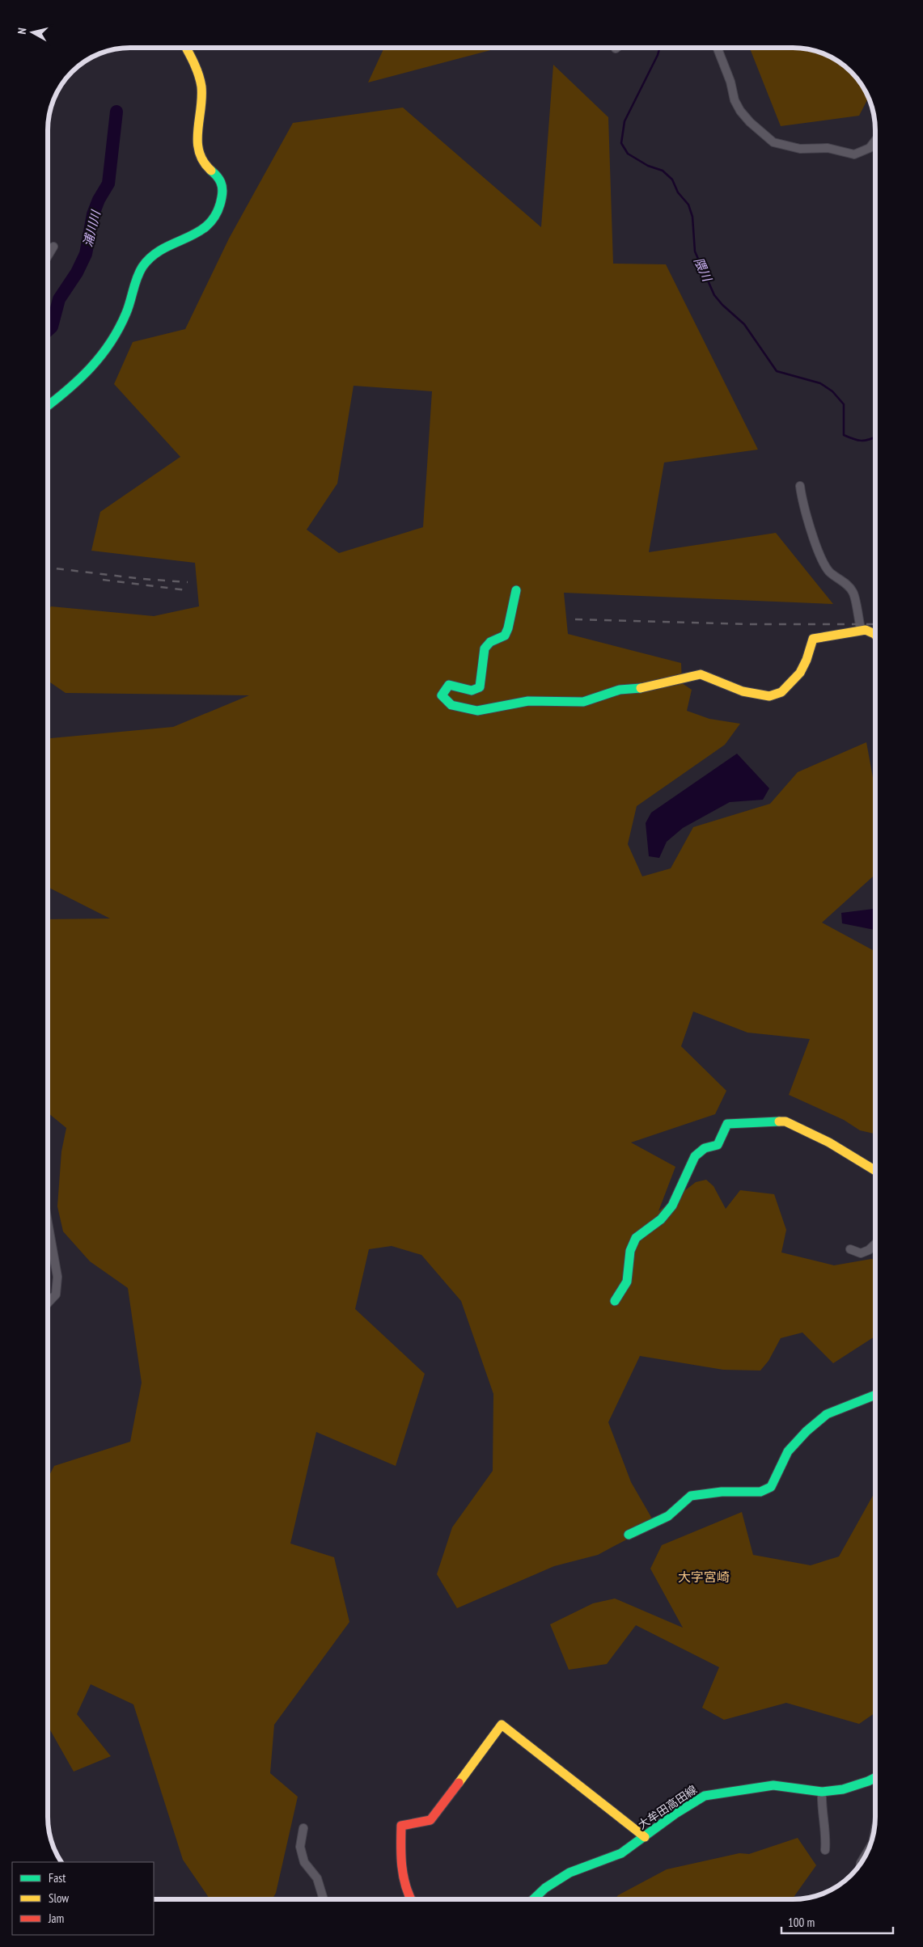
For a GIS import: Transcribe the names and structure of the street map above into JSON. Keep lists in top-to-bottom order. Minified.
{"streets":{"street":["大牟田高田線"]},"districts":["大字宮崎"],"water":["浦川川","隈川"],"legend":["Fast","Slow","Jam"],"scale_bar":"100 m","north":"left"}
